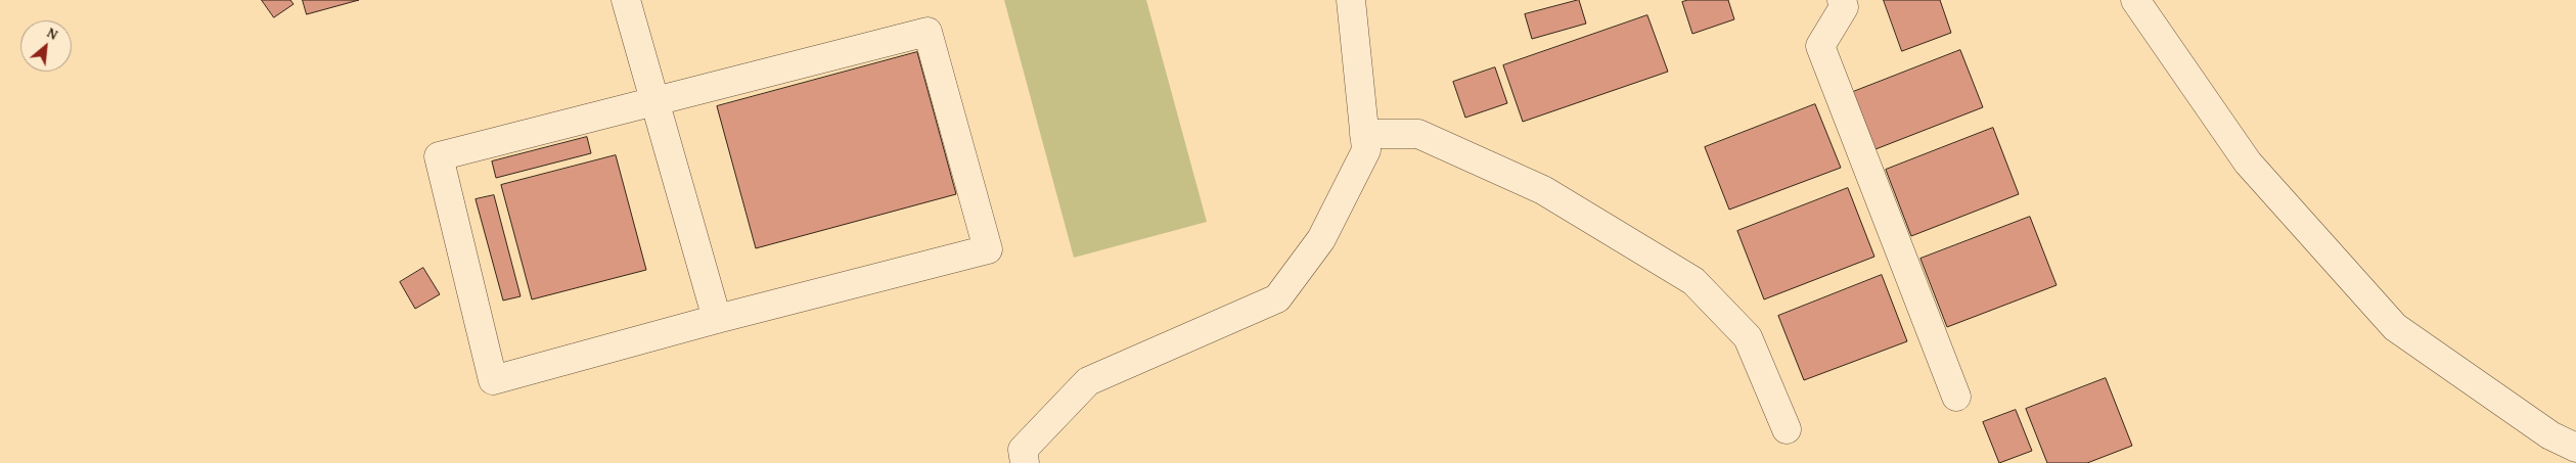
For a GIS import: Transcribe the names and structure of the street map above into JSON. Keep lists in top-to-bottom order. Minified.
{"north":"top right"}
